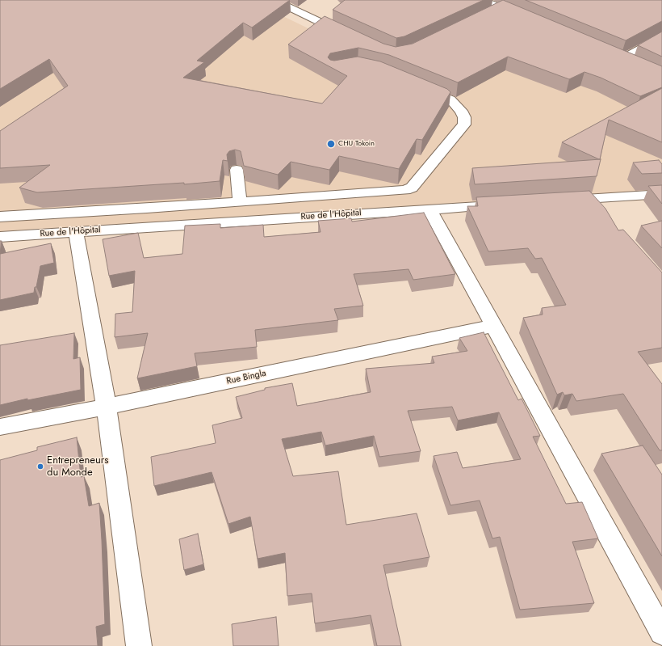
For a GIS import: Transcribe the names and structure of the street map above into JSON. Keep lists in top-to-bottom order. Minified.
{"streets":{"street":["Rue de l'Hôpital","Rue Bingla"]},"places":["CHU Tokoin","Entrepreneurs du Monde"]}
